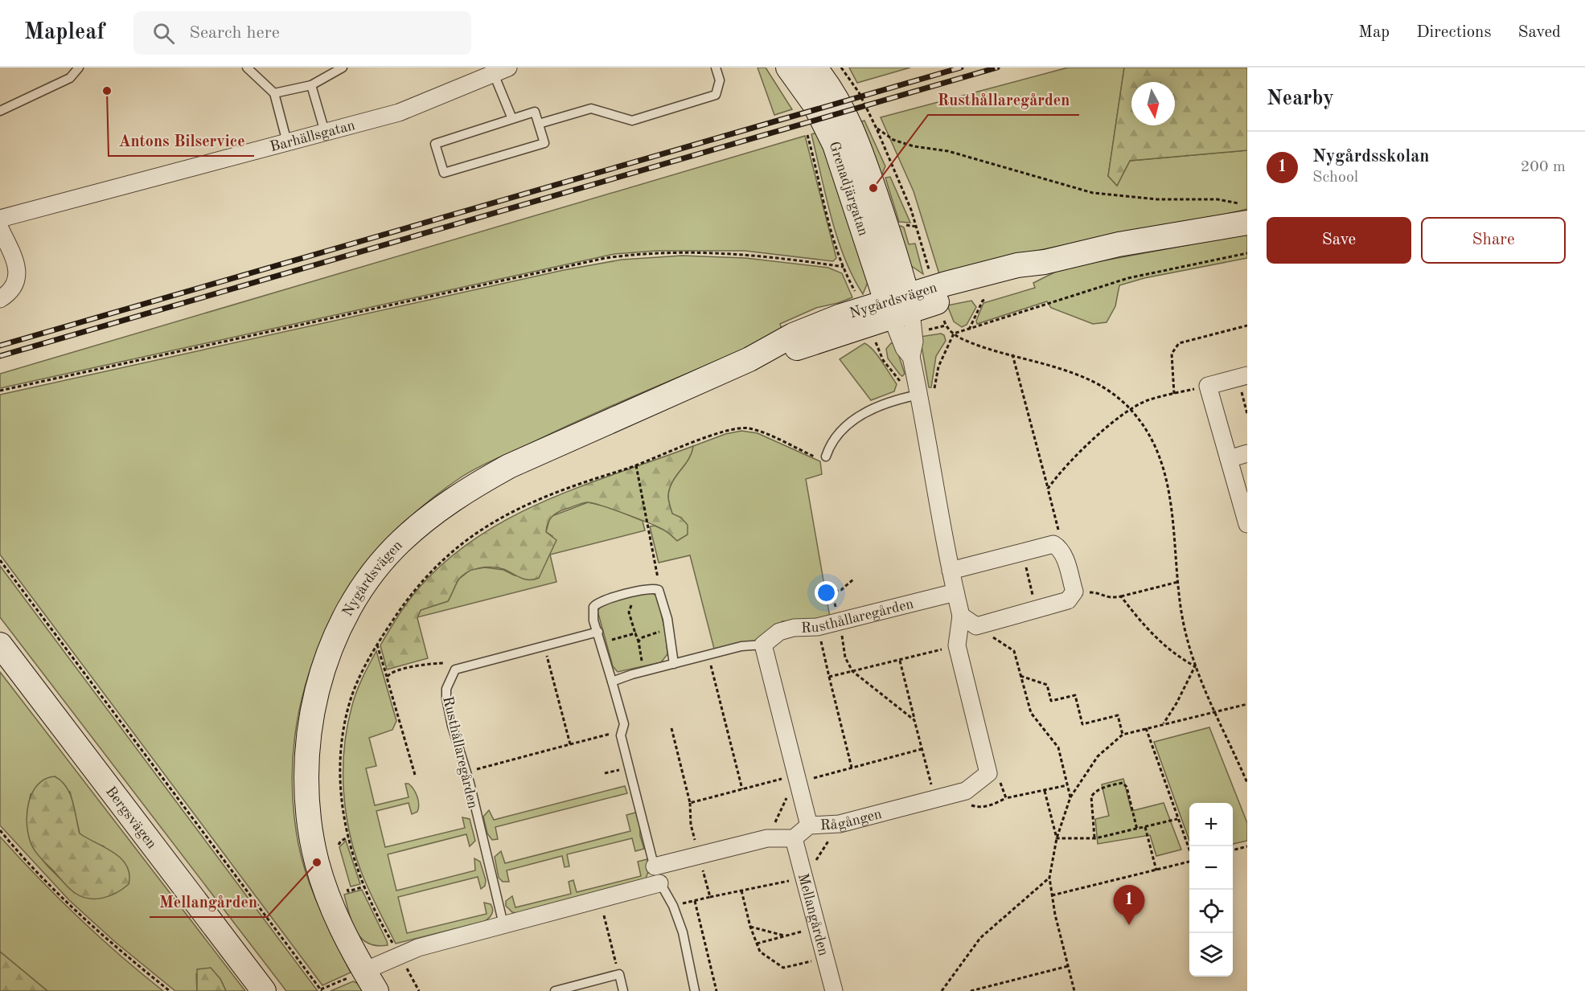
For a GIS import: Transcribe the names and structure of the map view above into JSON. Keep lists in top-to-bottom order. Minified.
{"streets":{"street":["Barhällsgatan","Grenadjärgatan","Nygårdsvägen","Rusthållaregården","Bergsvägen","Rågången","Mellangården"]},"crossings":[["Grenadjärgatan","Nygårdsvägen"],["Rågången","Mellangården"]],"places":["Antons Bilservice","Rusthållaregården","Mellangården"],"north":"bottom","page":{"header":"Mapleaf","search":"Search here","nav":["Map","Directions","Saved"],"heading":"Nearby","list":[{"mark":"1","name":"Nygårdsskolan","note":"School","value":"200 m"}],"buttons":["Save","Share"],"map_buttons":["+","−"],"pins":"1"}}
